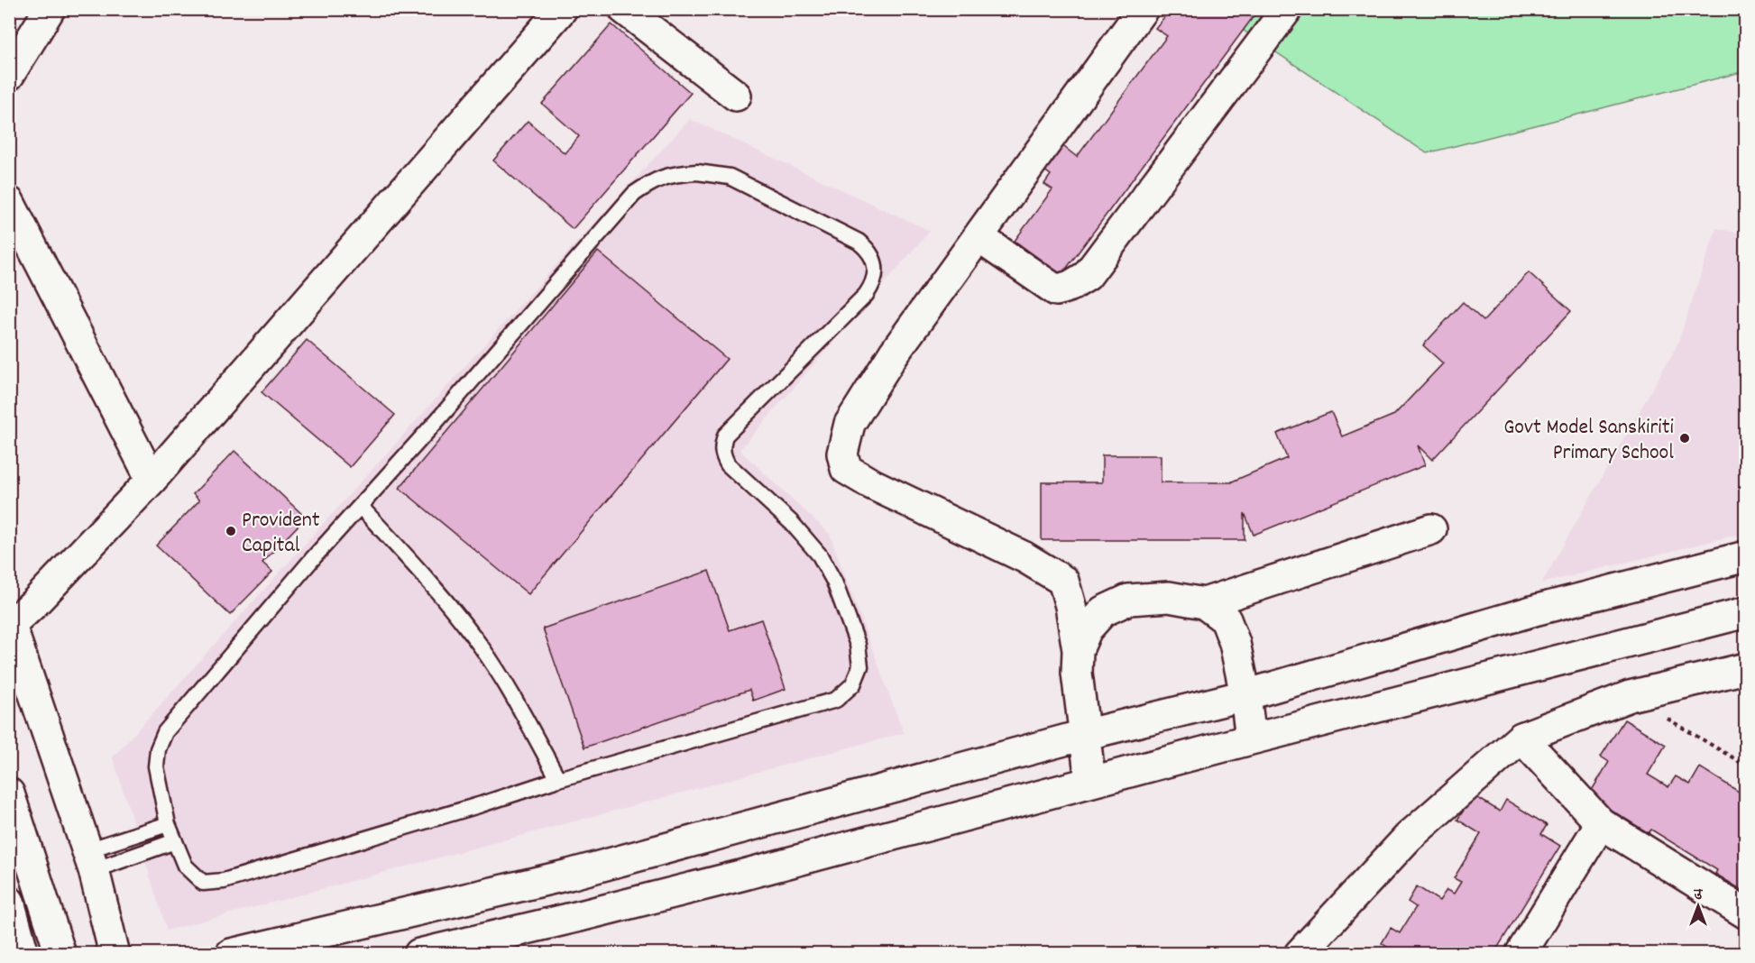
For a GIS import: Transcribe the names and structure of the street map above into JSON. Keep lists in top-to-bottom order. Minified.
{"places":["Govt Model Sanskiriti Primary School","Provident Capital"],"north":"top"}
